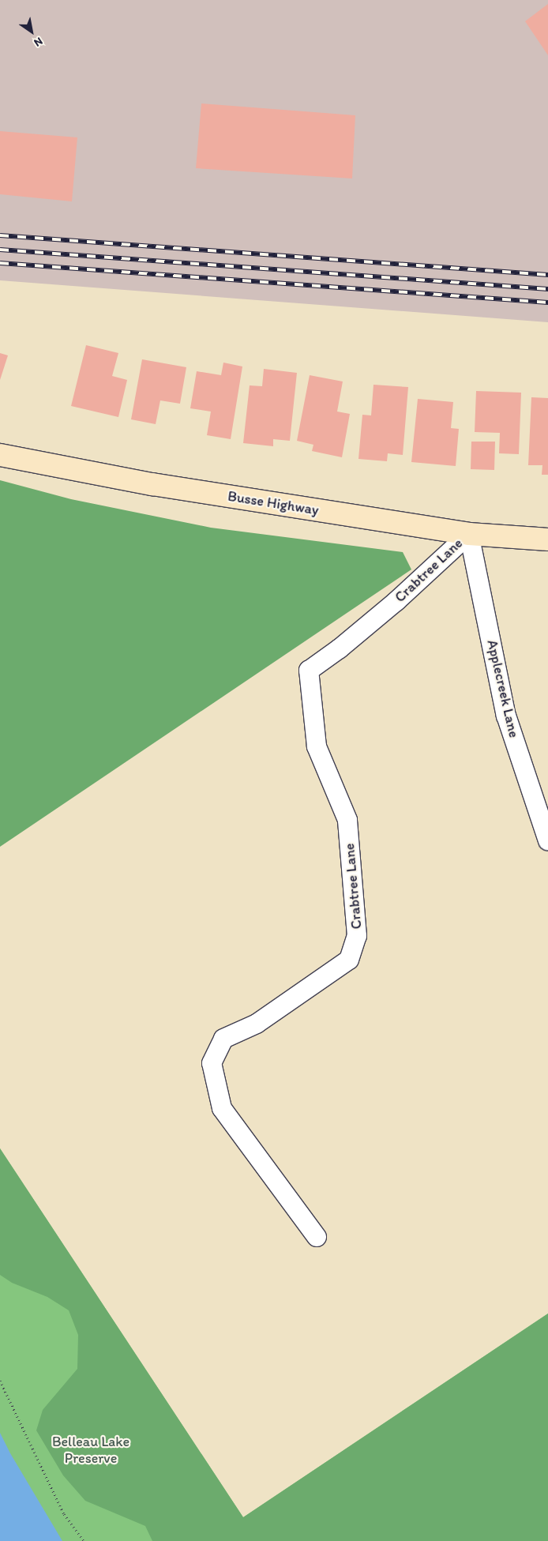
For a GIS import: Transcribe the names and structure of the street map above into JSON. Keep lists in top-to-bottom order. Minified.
{"streets":{"main road":["Busse Highway"],"street":["Crabtree Lane","Applecreek Lane"]},"crossings":[["Busse Highway","Crabtree Lane"],["Busse Highway","Applecreek Lane"],["Crabtree Lane","Applecreek Lane"]],"parks":["Belleau Lake Preserve"],"north":"bottom right"}
